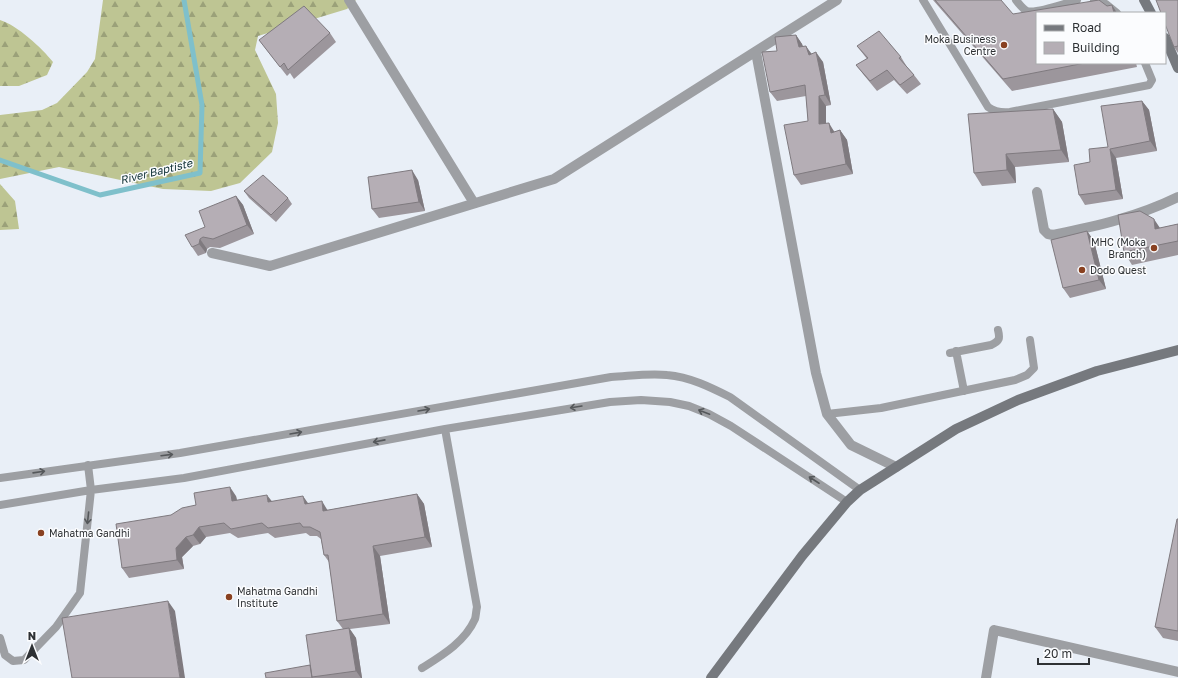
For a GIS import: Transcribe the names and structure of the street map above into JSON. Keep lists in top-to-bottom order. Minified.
{"water":["River Baptiste"],"places":["Moka Business Centre","MHC (Moka Branch)","Dodo Quest","Mahatma Gandhi","Mahatma Gandhi Institute"],"legend":["Road","Building"],"scale_bar":"20 m","north":"top"}
